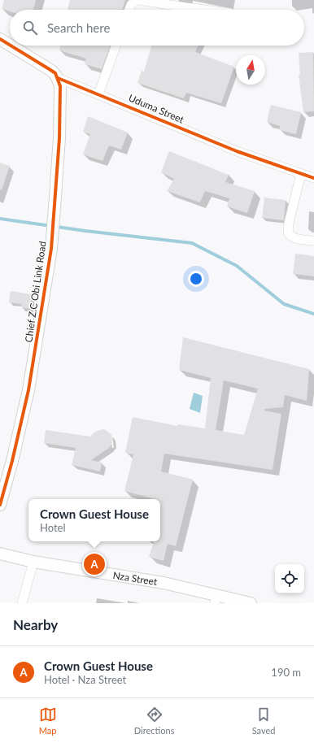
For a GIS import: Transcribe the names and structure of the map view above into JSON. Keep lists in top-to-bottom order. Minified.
{"streets":{"street":["Uduma Street","Chief Z.C Obi Link Road","Nza Street"]},"crossings":[["Uduma Street","Chief Z.C Obi Link Road"]],"north":"top","page":{"search":"Search here","popup":["Crown Guest House","Hotel"],"pins":"A","heading":"Nearby","list":[{"mark":"A","name":"Crown Guest House","note":"Hotel · Nza Street","value":"190 m"}],"nav":["Map","Directions","Saved"]}}
